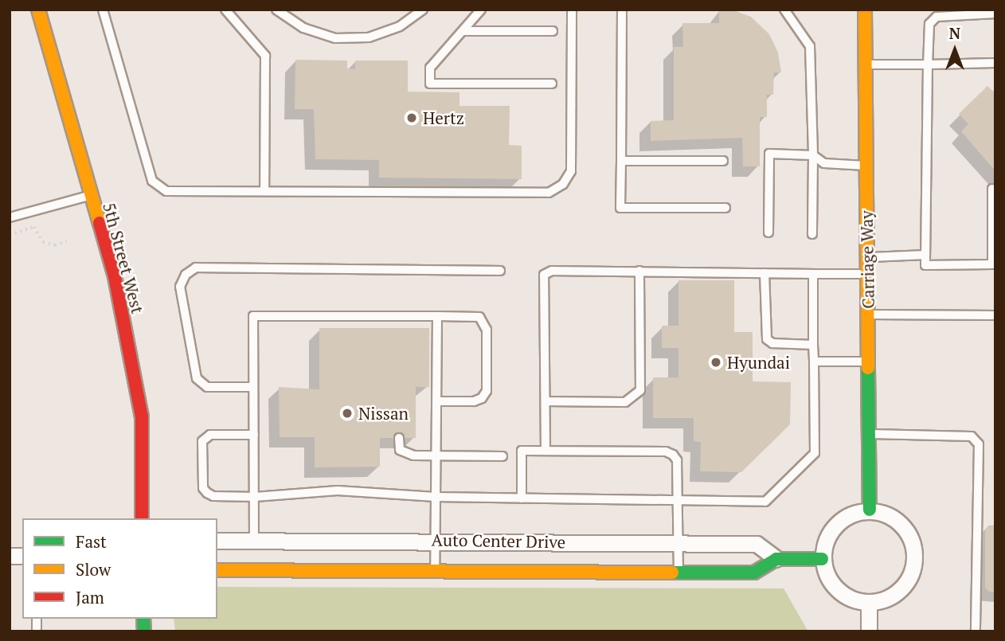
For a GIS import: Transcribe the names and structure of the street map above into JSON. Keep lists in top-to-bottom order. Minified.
{"streets":{"street":["5th Street West","Carriage Way","Auto Center Drive"]},"crossings":[["Carriage Way","Auto Center Drive"]],"places":["Hertz","Hyundai","Nissan"],"legend":["Fast","Slow","Jam"],"north":"top"}
